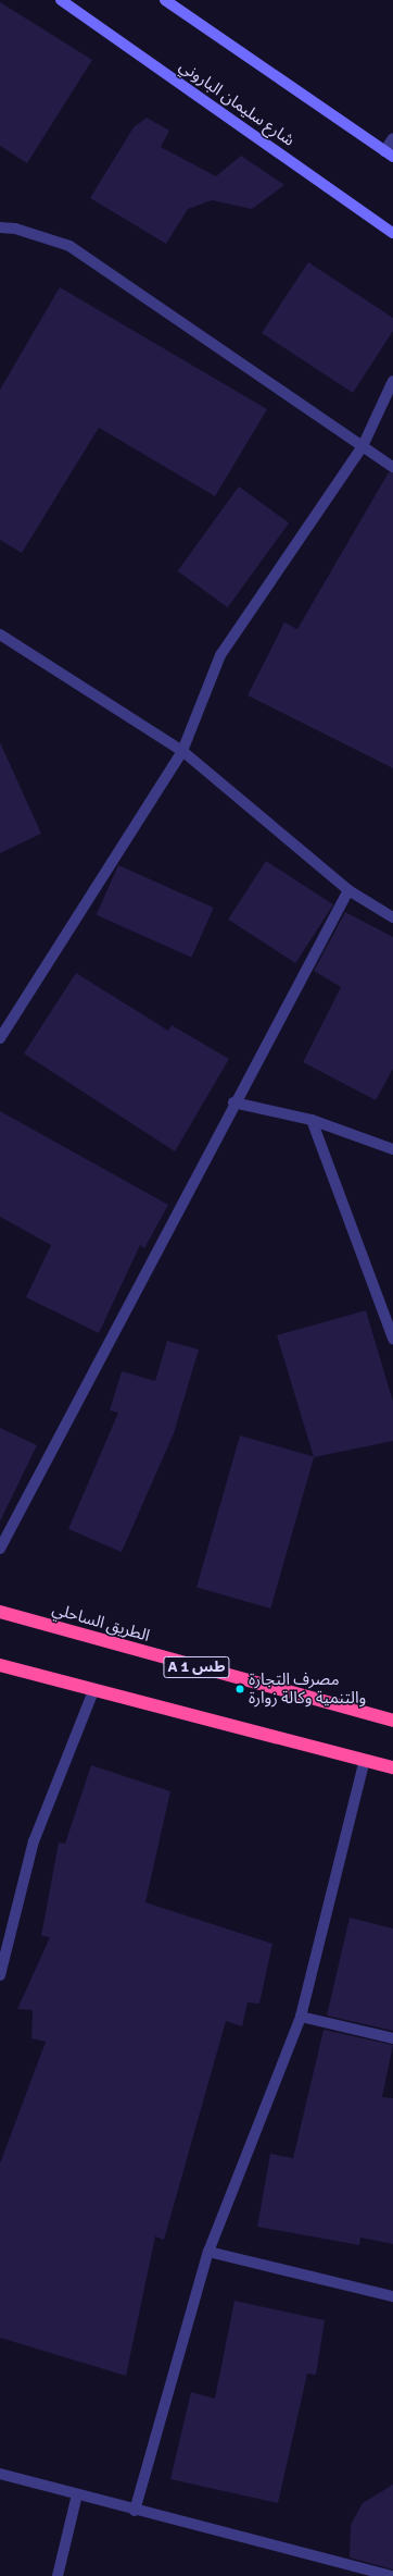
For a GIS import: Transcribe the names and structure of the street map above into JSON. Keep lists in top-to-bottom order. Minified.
{"streets":{"highway":["الطريق الساحلي","A 1 طس"],"street":["شارع سليمان الباروني"]},"places":["مصرف التجارة والتنمية وكالة زوارة"]}
